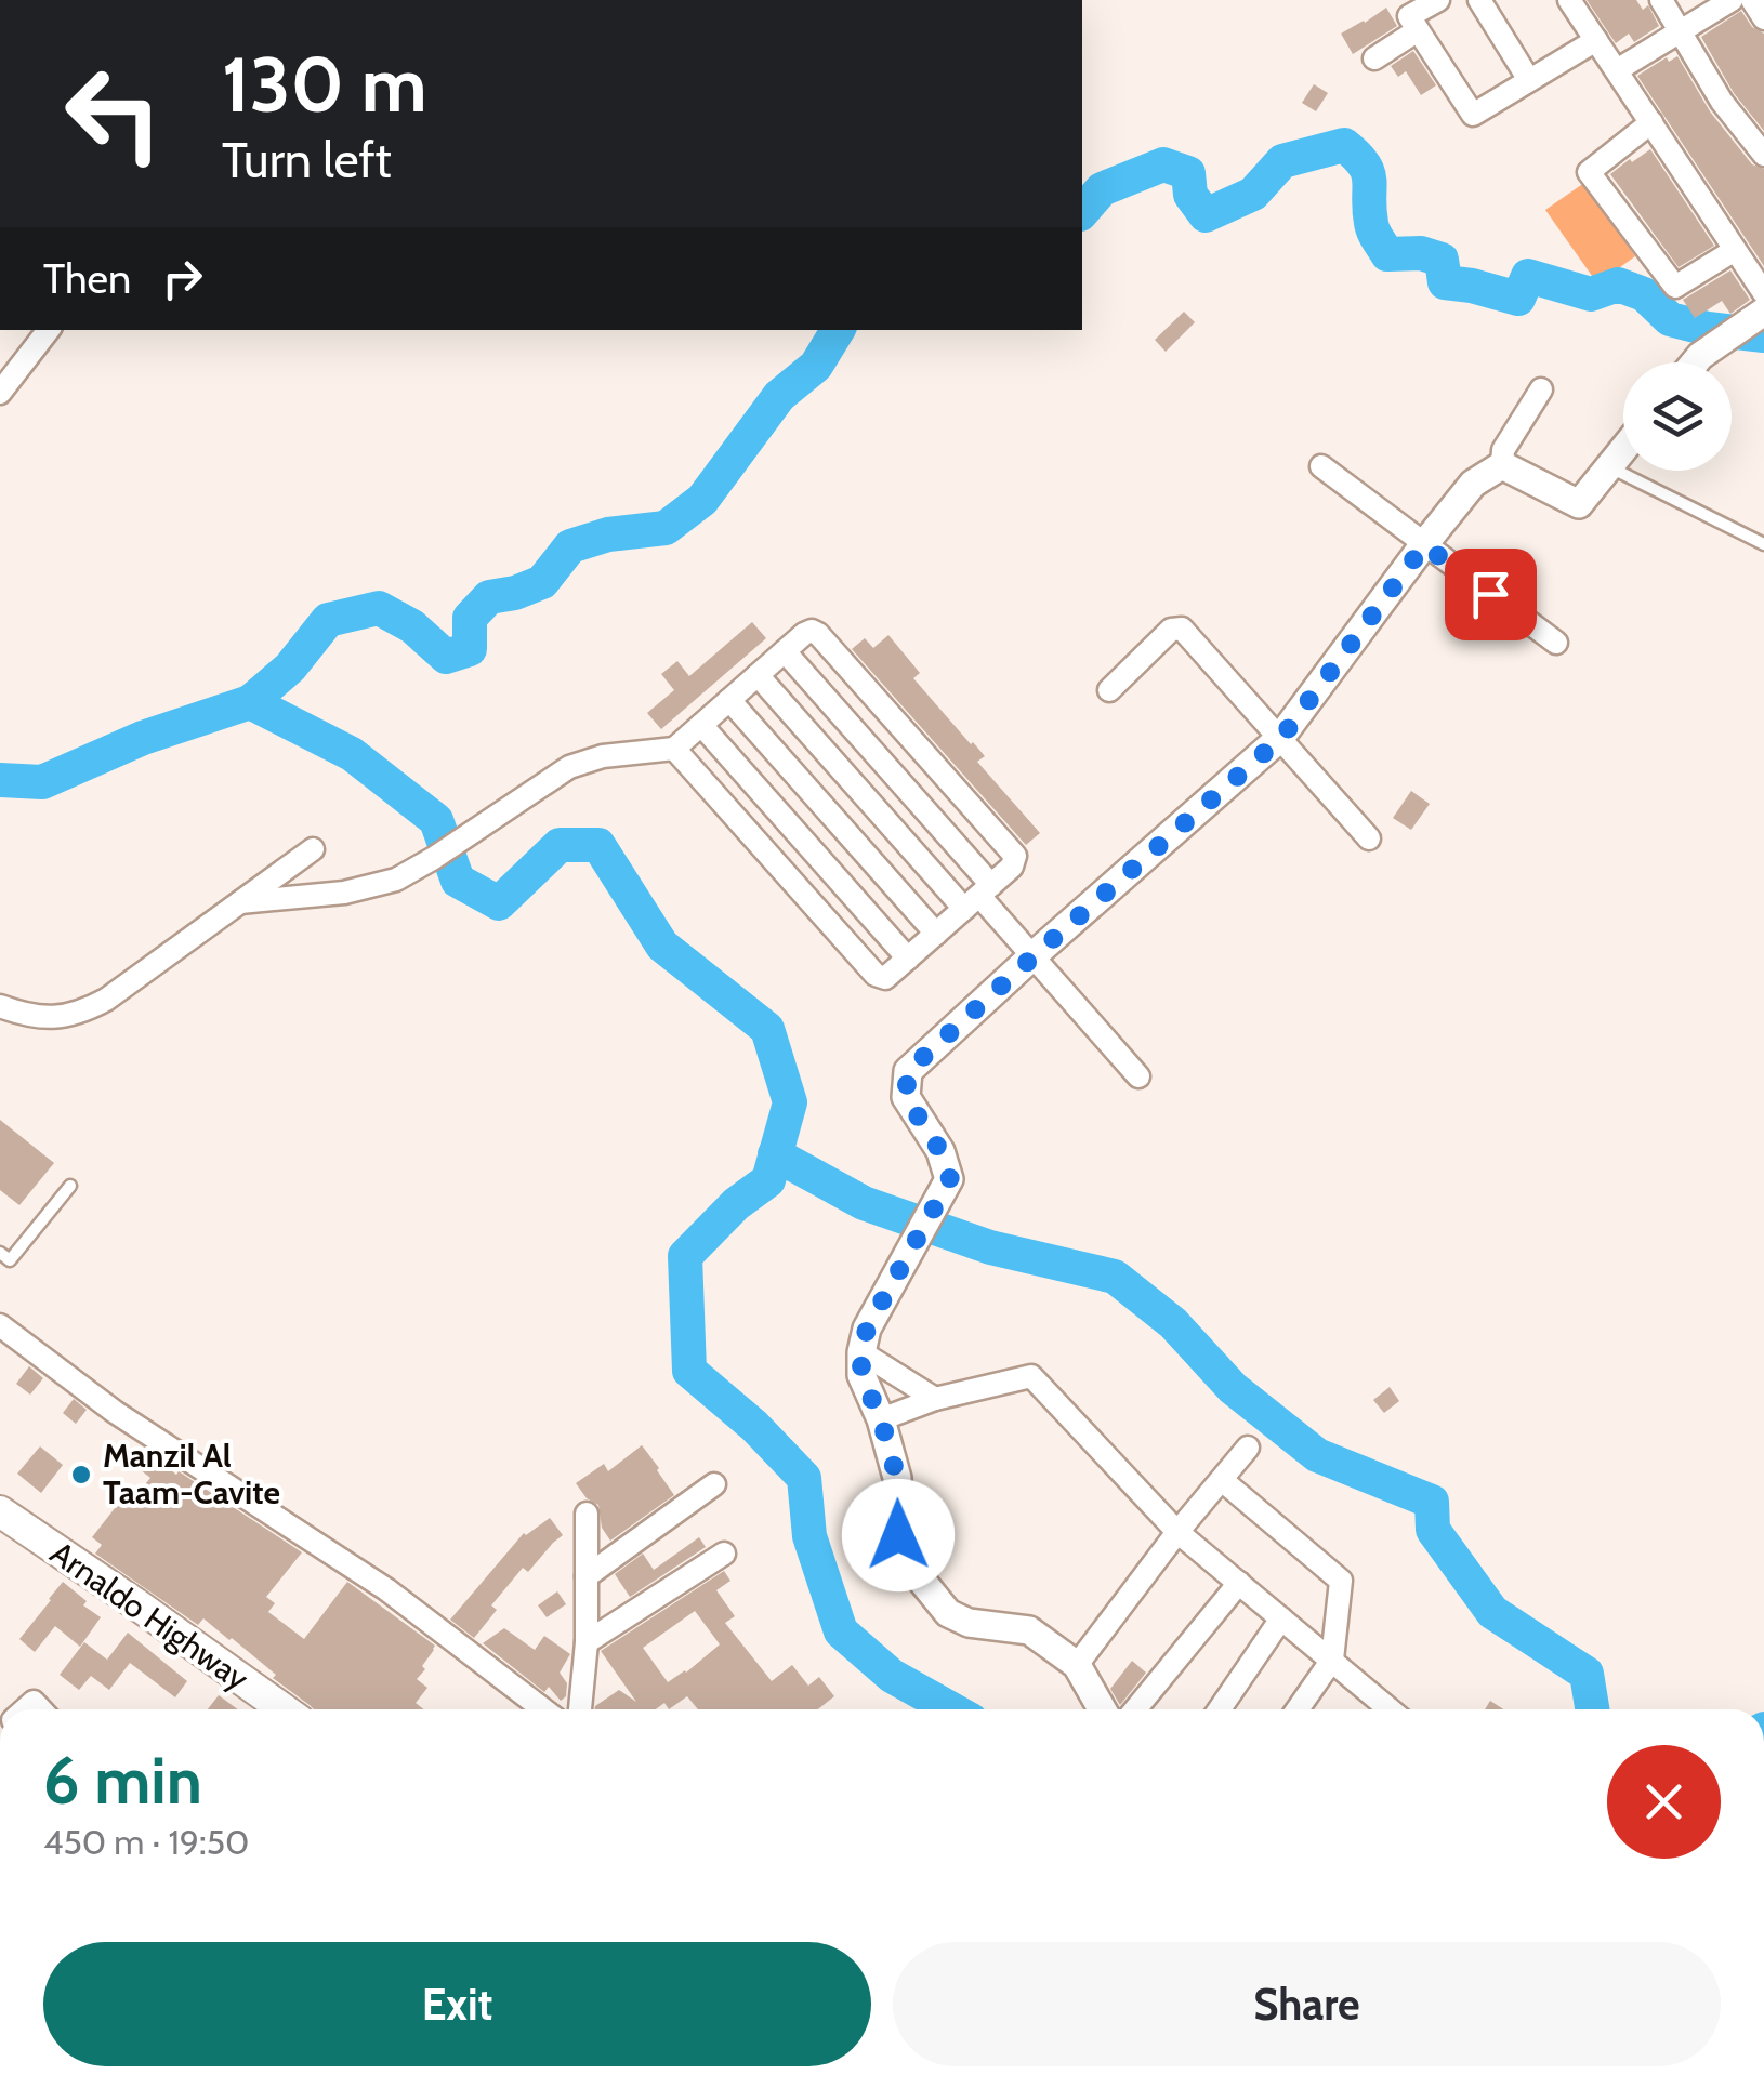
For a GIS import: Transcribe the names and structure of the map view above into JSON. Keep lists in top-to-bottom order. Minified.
{"streets":{"main road":["Arnaldo Highway"]},"places":["Manzil Al Taam-Cavite"],"page":{"turn":["130 m","Turn left"],"then":"Then","heading":["6 min","450 m · 19:50"],"buttons":["Exit","Share"]}}
